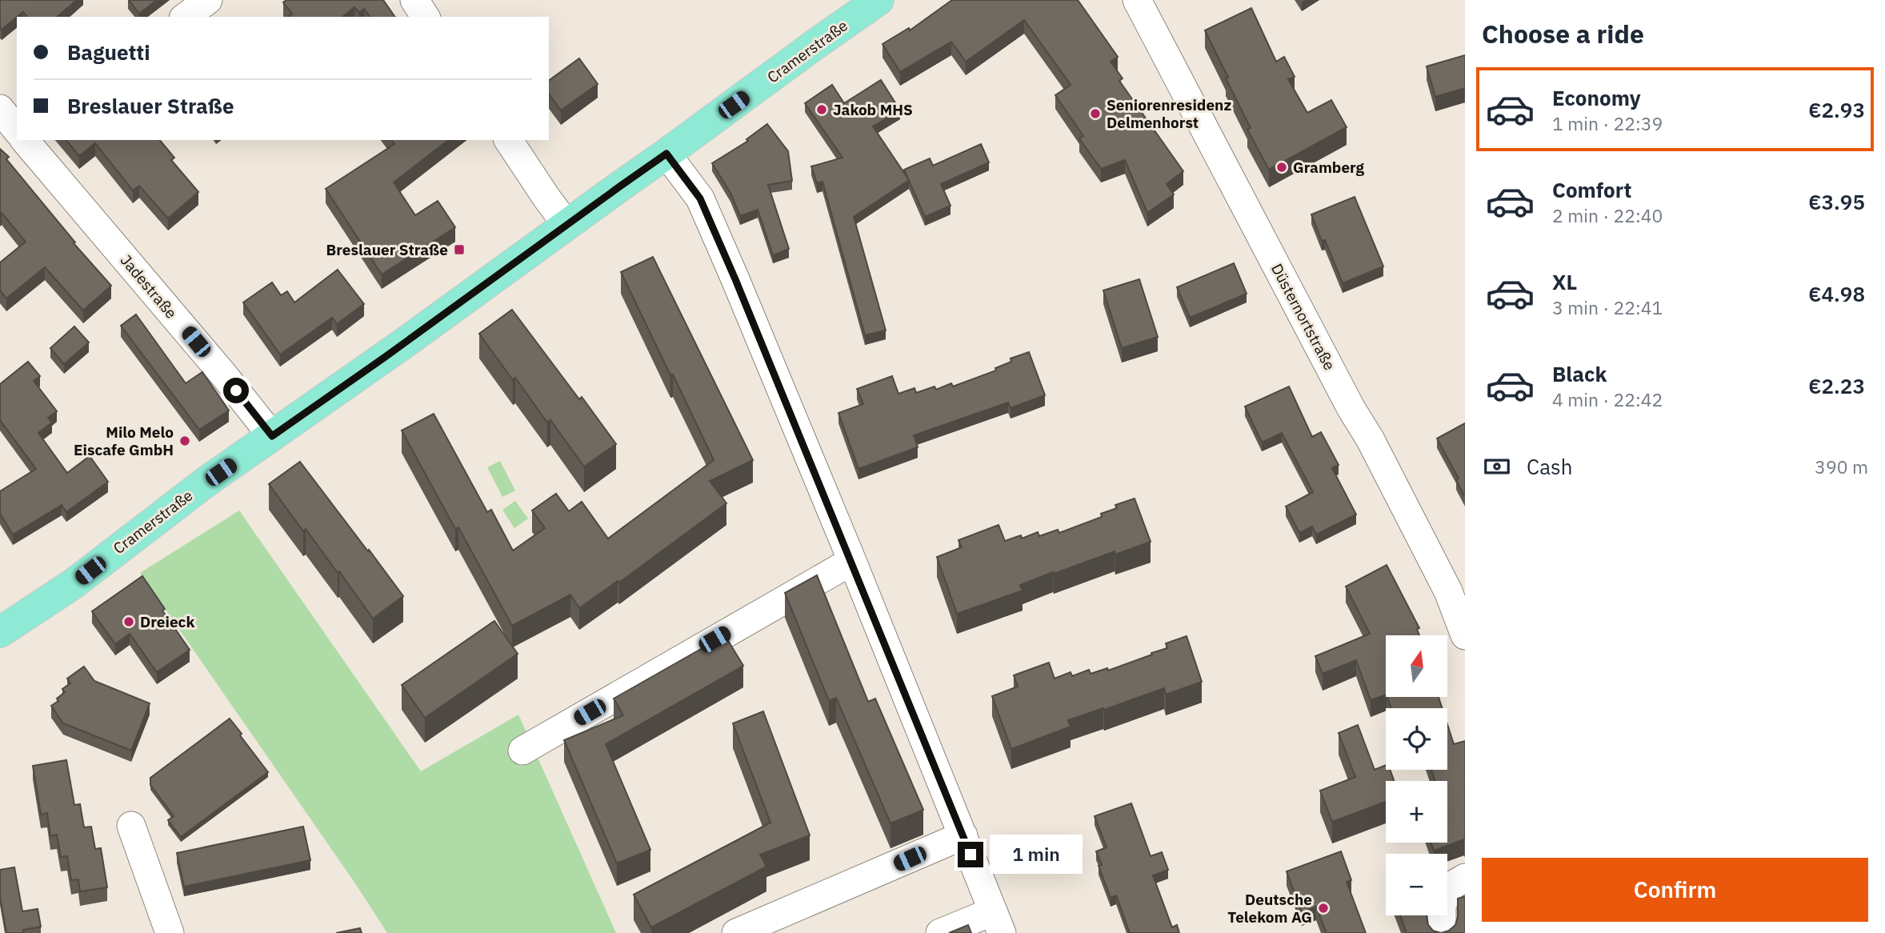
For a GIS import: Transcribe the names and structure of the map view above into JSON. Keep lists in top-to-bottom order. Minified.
{"streets":{"main road":["Cramerstraße"],"street":["Jadestraße","Düsternortstraße"]},"crossings":[["Cramerstraße","Jadestraße"]],"places":{"other":["Jakob MHS","Seniorenresidenz Delmenhorst","Gramberg","Milo Melo Eiscafe GmbH","Dreieck","Deutsche Telekom AG"],"transit":["Breslauer Straße"]},"north":"top","page":{"heading":"Choose a ride","banner":["Baguetti","Breslauer Straße"],"list":[{"name":"Economy","note":"1 min · 22:39","value":"€2.93"},{"name":"Comfort","note":"2 min · 22:40","value":"€3.95"},{"name":"XL","note":"3 min · 22:41","value":"€4.98"},{"name":"Black","note":"4 min · 22:42","value":"€2.23"}],"pay":["Cash","390 m"],"map_buttons":["+","−"],"bubble":"1 min","buttons":"Confirm"}}
